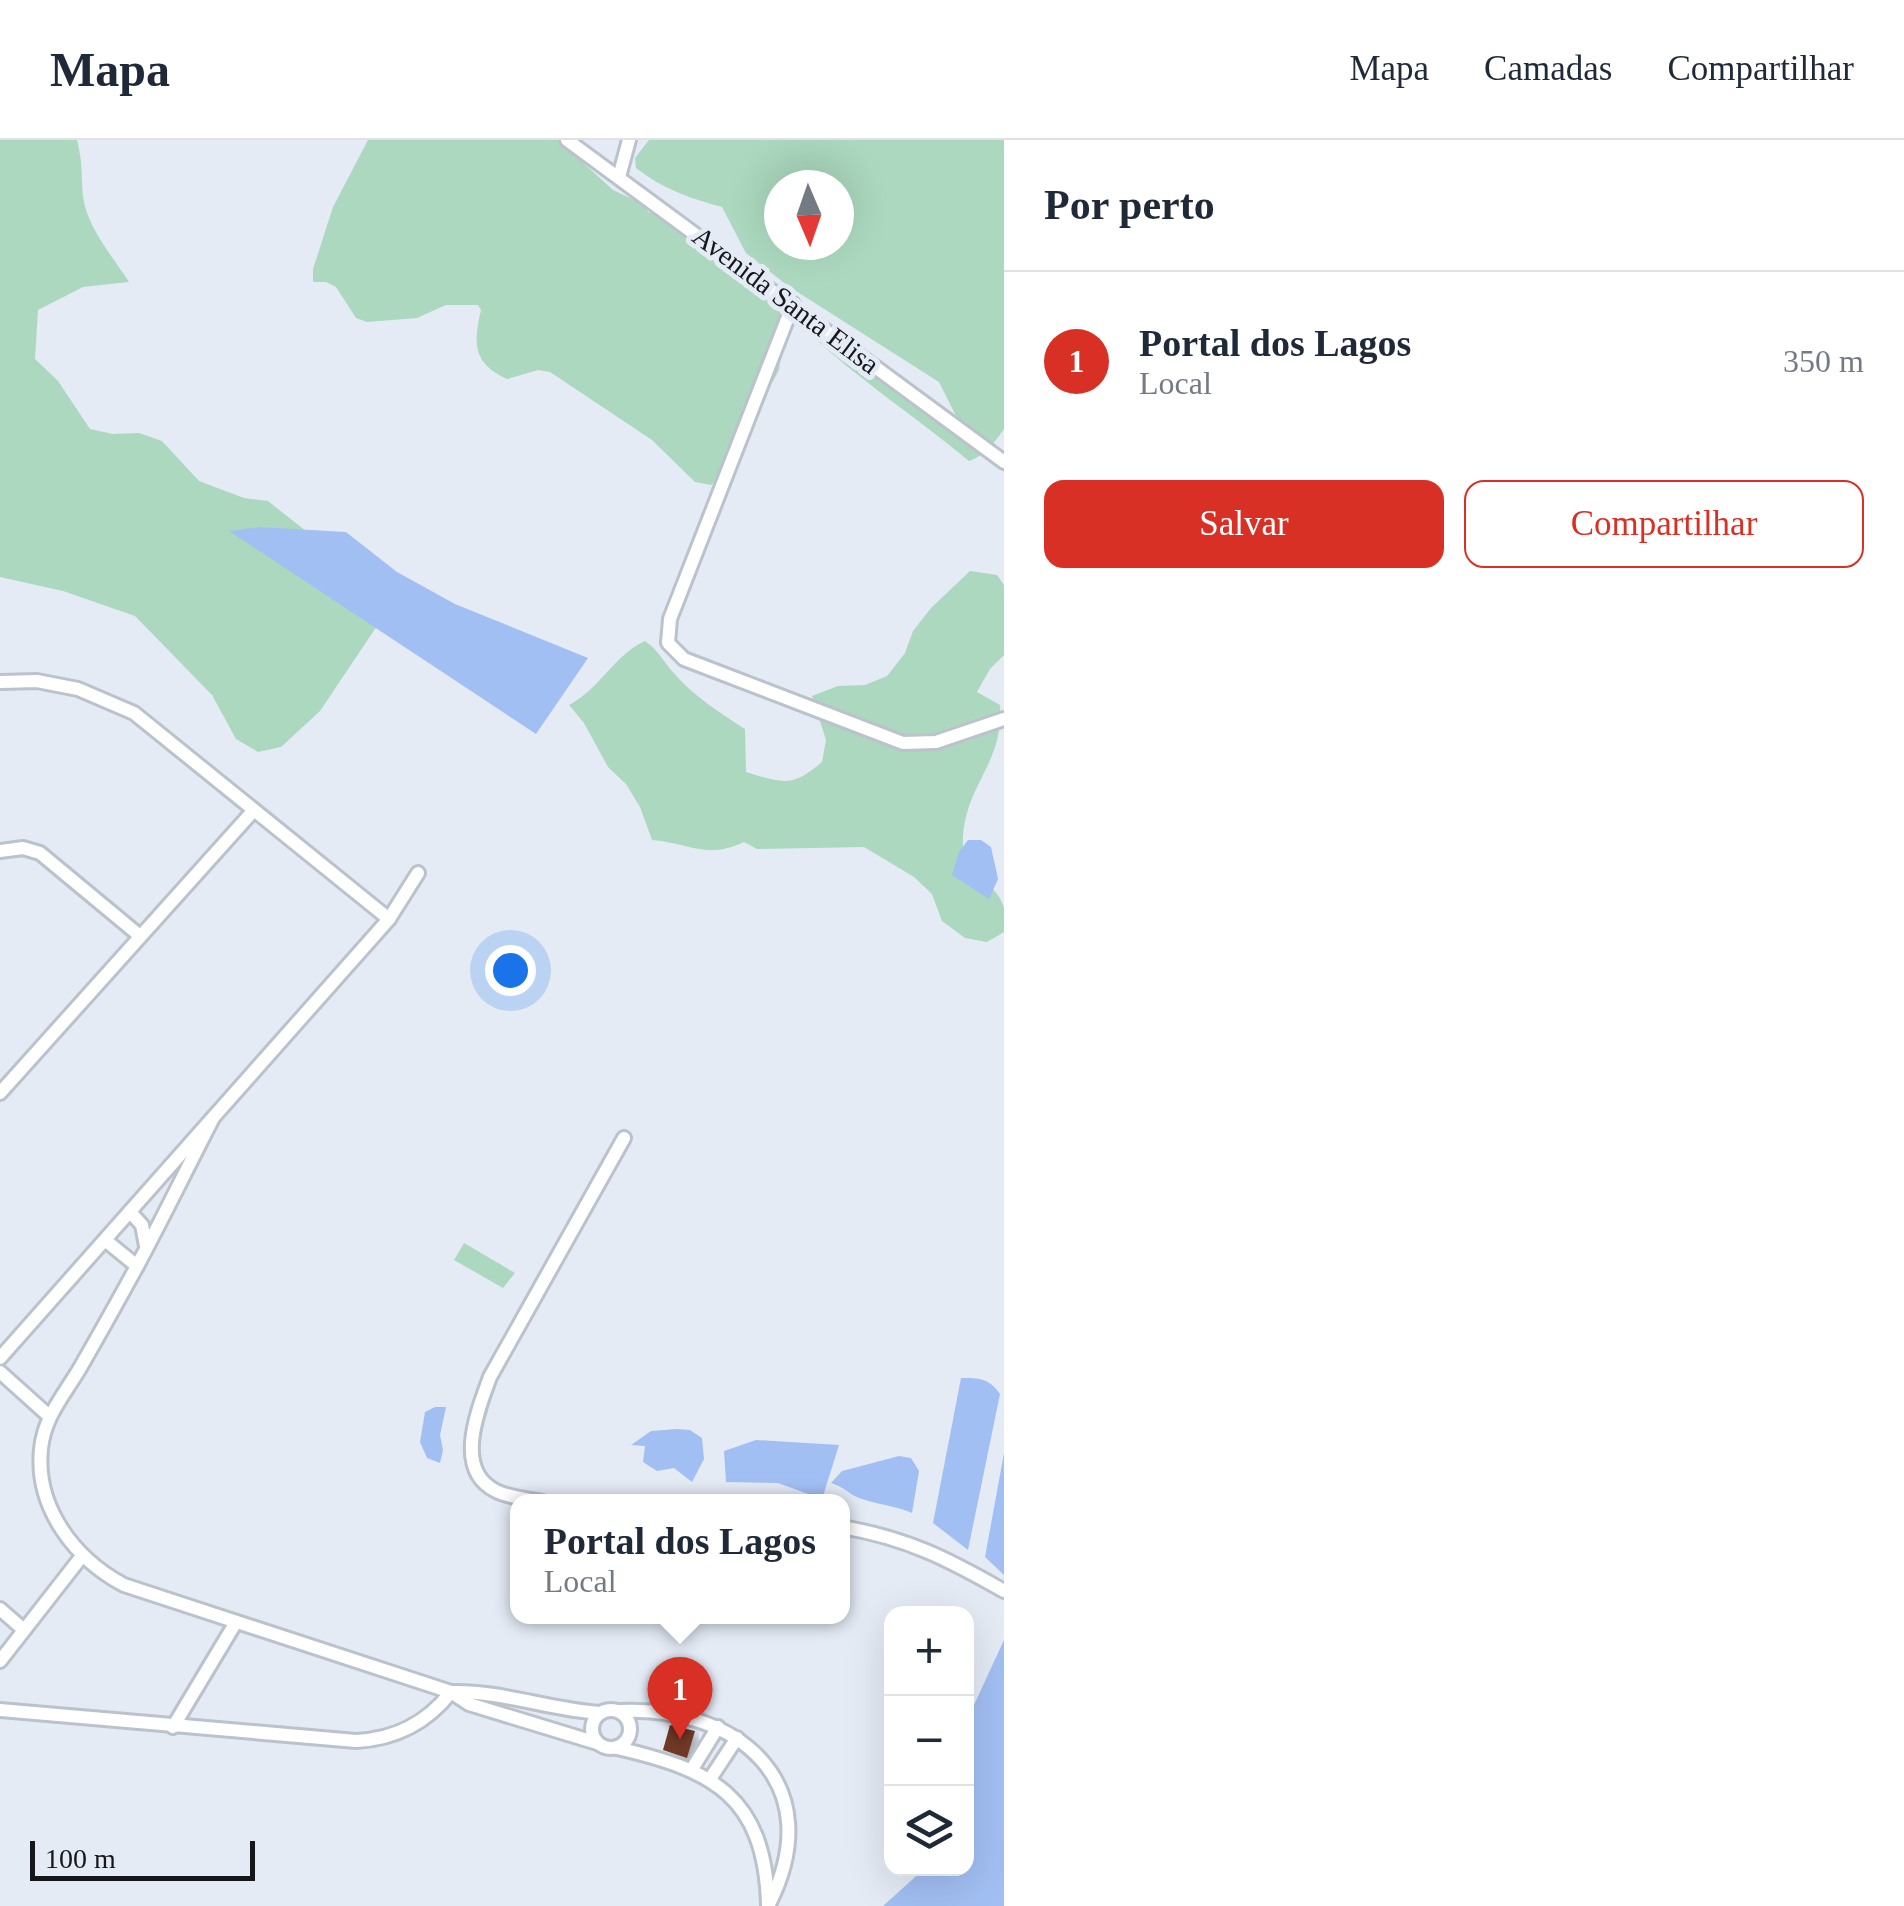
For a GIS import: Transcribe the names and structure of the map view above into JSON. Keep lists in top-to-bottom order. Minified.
{"streets":{"street":["Avenida Santa Elisa"]},"scale_bar":"100 m","north":"bottom","page":{"header":"Mapa","nav":["Mapa","Camadas","Compartilhar"],"heading":"Por perto","list":[{"mark":"1","name":"Portal dos Lagos","note":"Local","value":"350 m"}],"buttons":["Salvar","Compartilhar"],"popup":["Portal dos Lagos","Local"],"map_buttons":["+","−"],"pins":"1","scale":"100 m"}}
